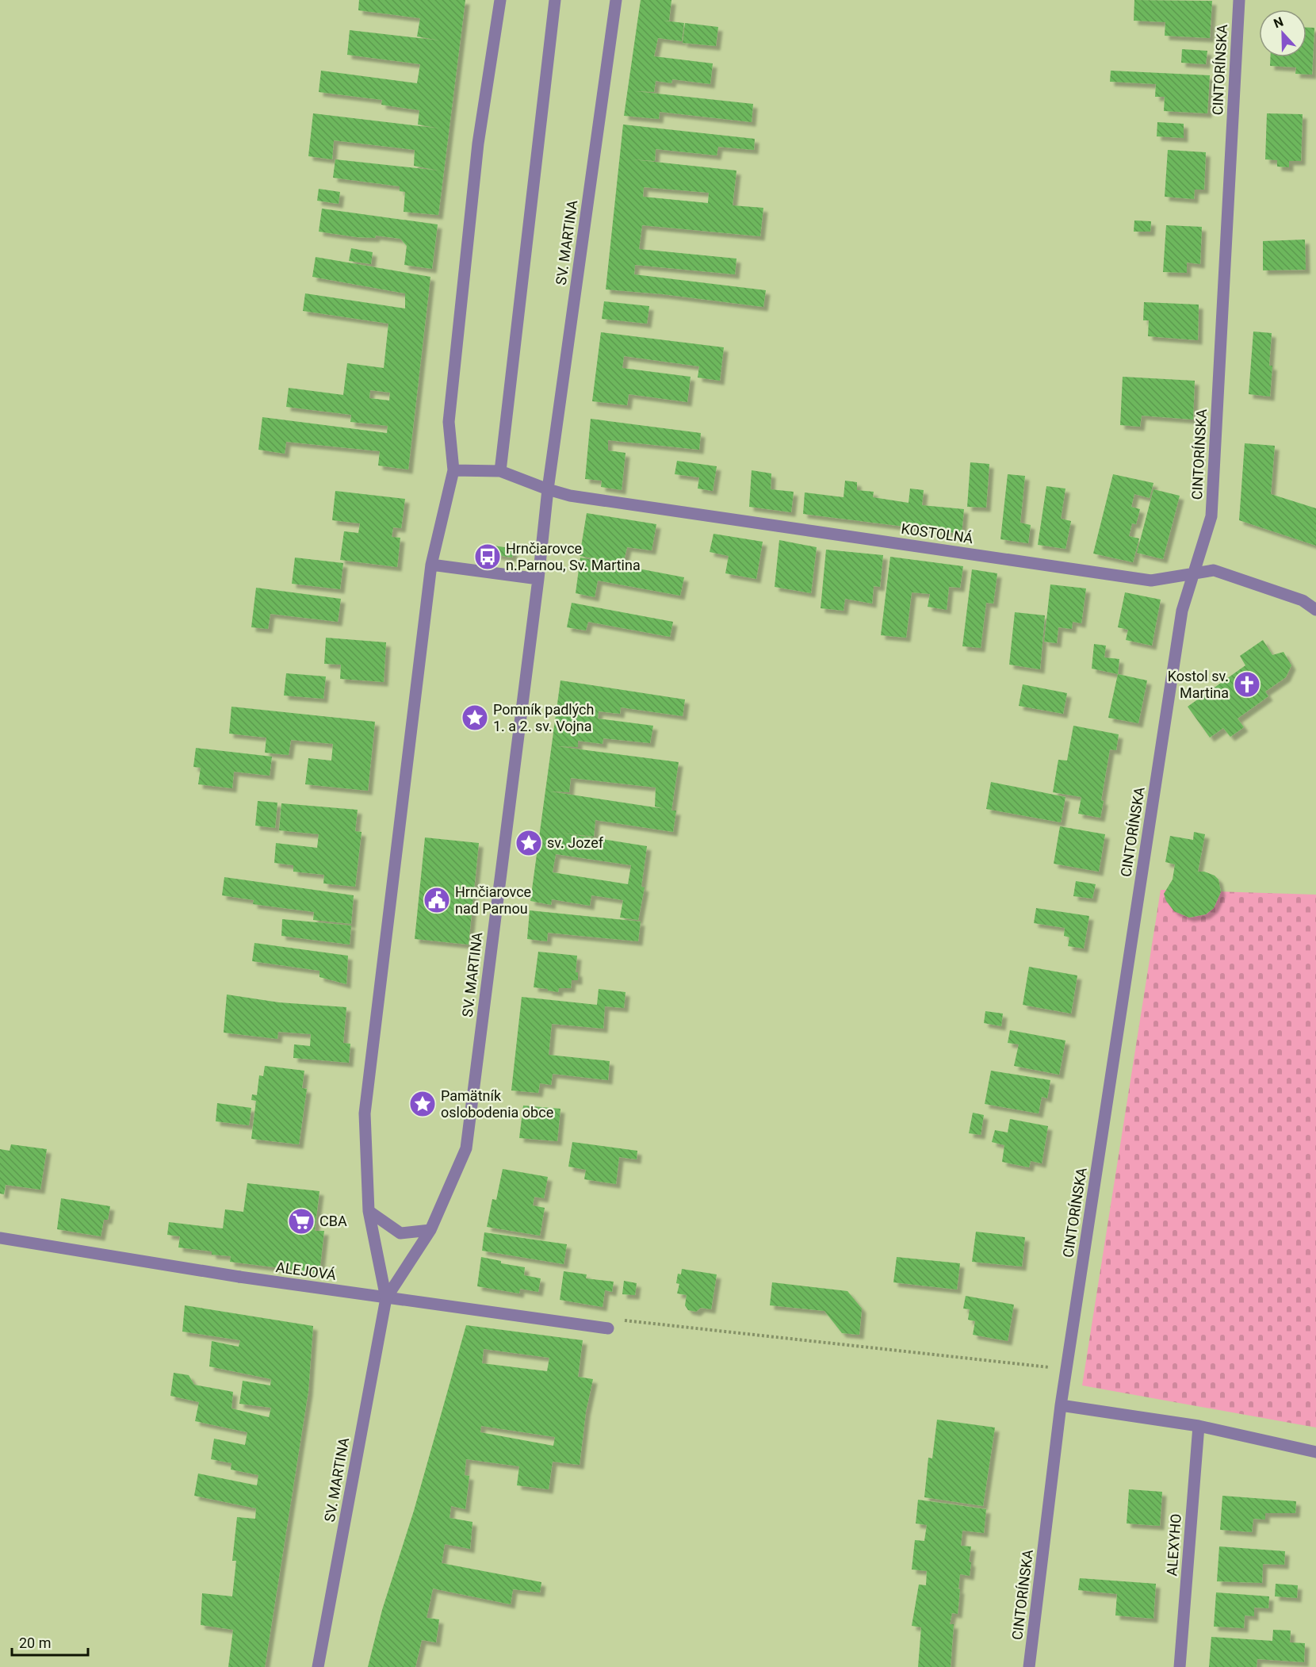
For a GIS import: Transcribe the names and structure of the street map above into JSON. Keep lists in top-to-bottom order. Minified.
{"streets":{"street":["CINTORÍNSKA","SV. MARTINA","KOSTOLNÁ","ALEJOVÁ","ALEXYHO"]},"crossings":[["CINTORÍNSKA","KOSTOLNÁ"],["SV. MARTINA","KOSTOLNÁ"],["SV. MARTINA","ALEJOVÁ"]],"places":{"bus stop":["Hrnčiarovce n.Parnou, Sv. Martina"],"church":["Kostol sv. Martina"],"place":["Pomník padlých 1. a 2. sv. Vojna","sv. Jozef","Pamätník oslobodenia obce"],"public building":["Hrnčiarovce nad Parnou"],"supermarket":["CBA"]},"scale_bar":"20 m","north":"top"}
